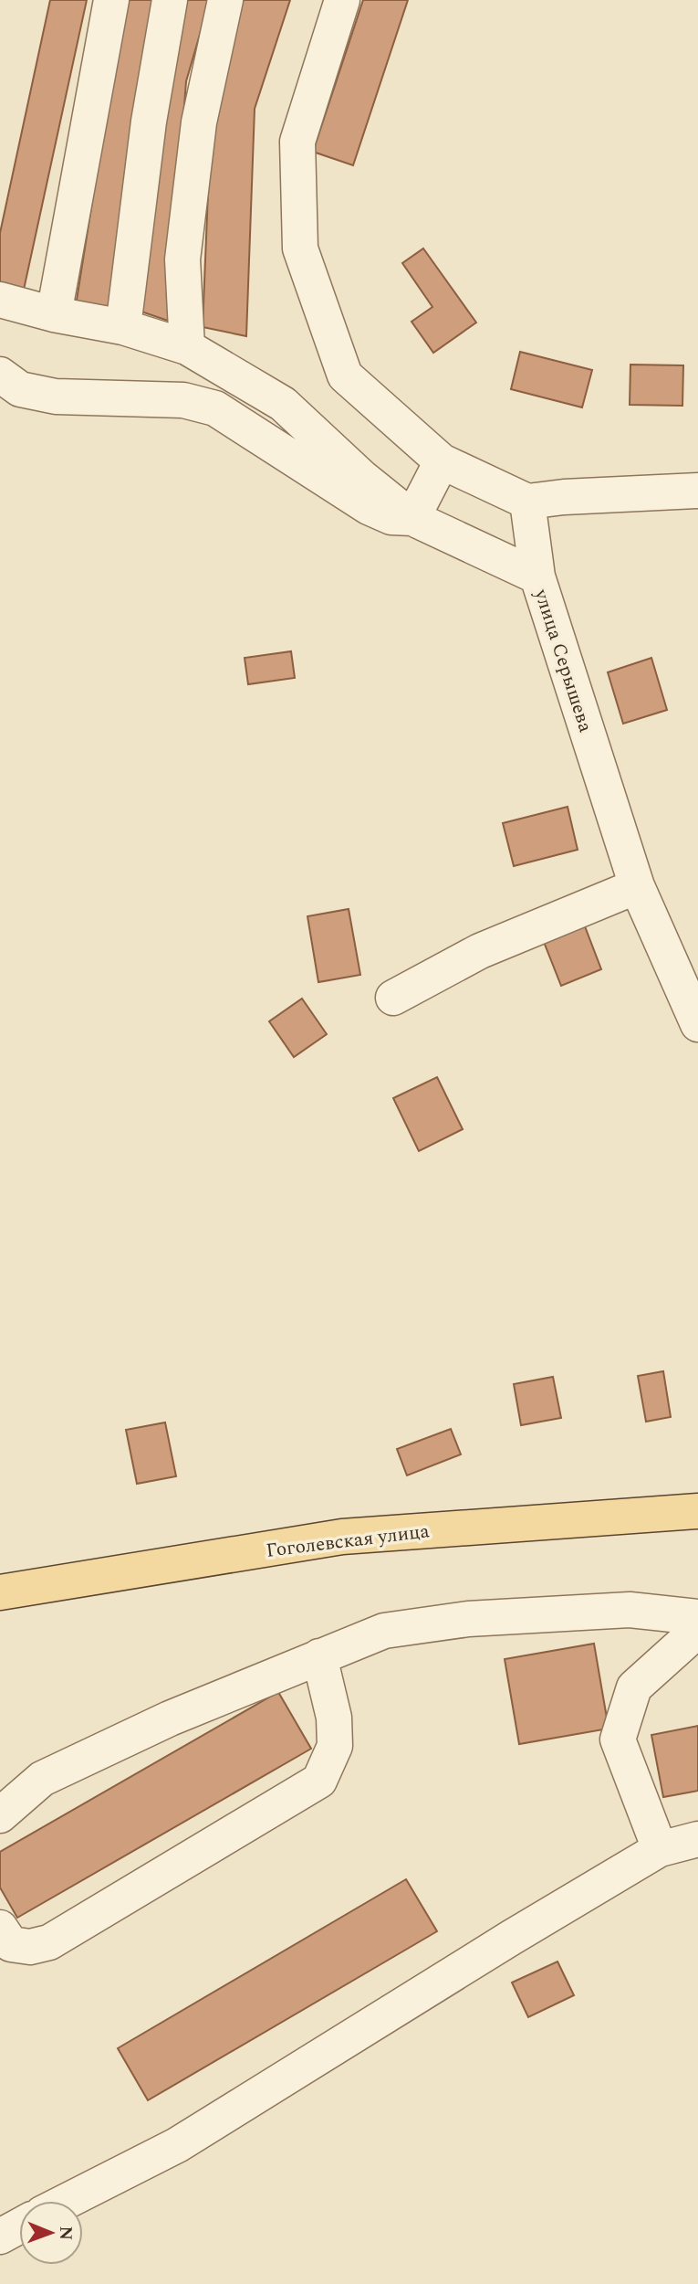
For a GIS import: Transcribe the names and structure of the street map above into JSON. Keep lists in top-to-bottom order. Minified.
{"streets":{"main road":["Гоголевская улица"],"street":["улица Серышева"]},"north":"right"}
